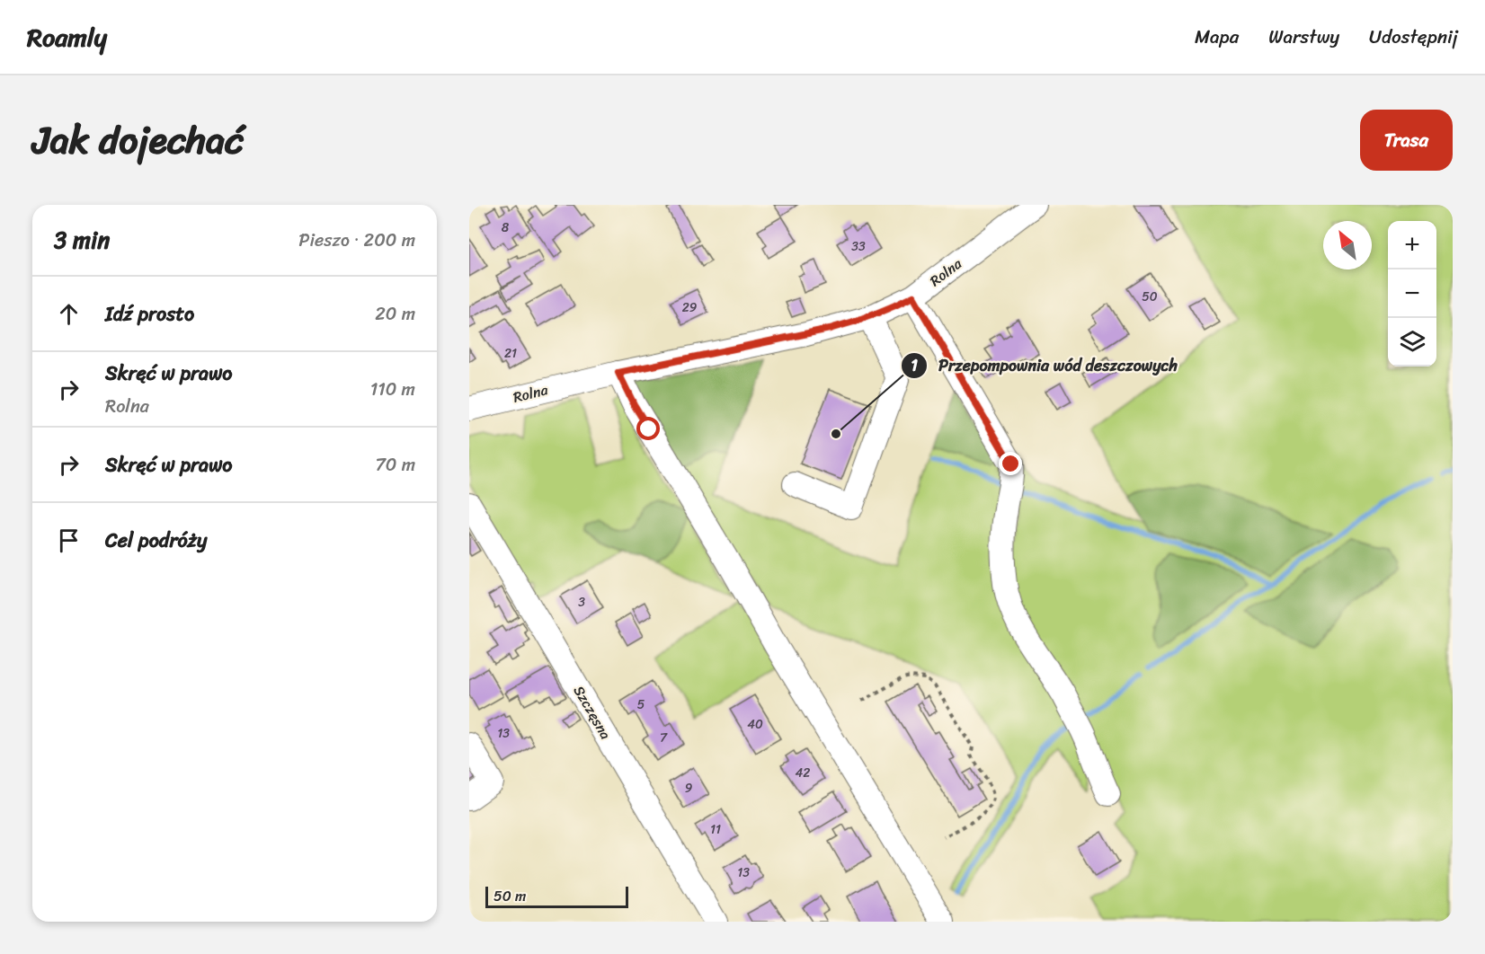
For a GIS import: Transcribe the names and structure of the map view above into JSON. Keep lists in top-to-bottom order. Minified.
{"streets":{"street":["Rolna","Szczęsna"]},"places":["Przepompownia wód deszczowych"],"house_numbers":["8","33","50","29","21","3","5","40","13","7","42","9","11","13"],"scale_bar":"50 m","north":"top left","page":{"header":"Roamly","nav":["Mapa","Warstwy","Udostępnij"],"title":"Jak dojechać","buttons":"Trasa","heading":["3 min","Pieszo · 200 m"],"map_buttons":["+","−"],"list":[["Idź prosto","20 m"],["Skręć w prawo","Rolna","110 m"],["Skręć w prawo","70 m"],"Cel podróży"],"scale":"50 m"}}
